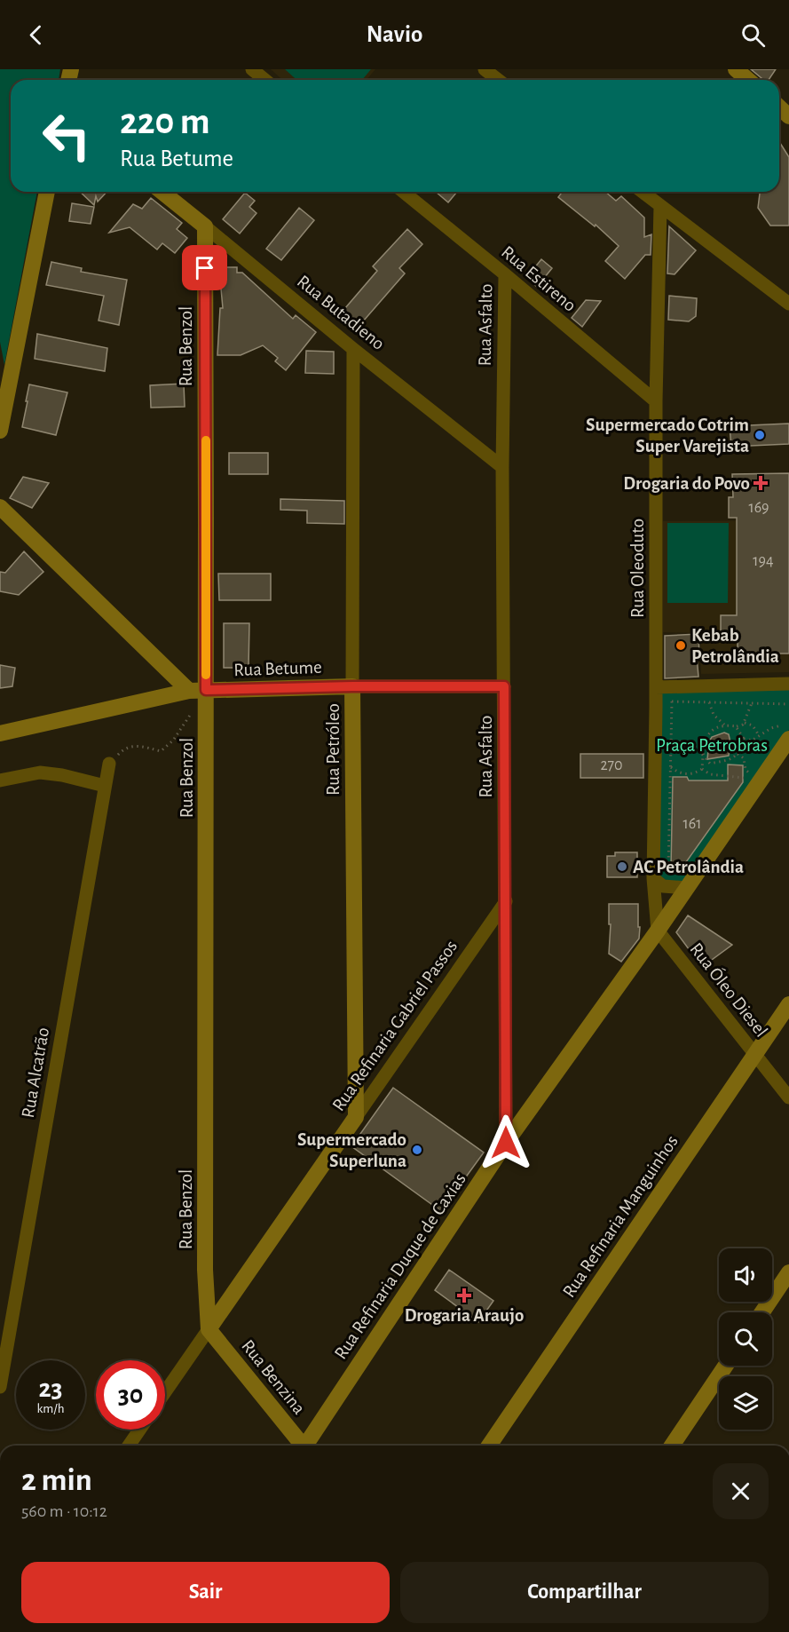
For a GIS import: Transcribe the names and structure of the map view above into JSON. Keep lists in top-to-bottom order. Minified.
{"streets":{"street":["Rua Estireno","Rua Butadieno","Rua Asfalto","Rua Benzol","Rua Oleoduto","Rua Betume","Rua Petróleo","Rua Óleo Diesel","Rua Refinaria Gabriel Passos","Rua Alcatrão","Rua Refinaria Manguinhos","Rua Refinaria Duque de Caxias","Rua Benzina"]},"crossings":[["Rua Estireno","Rua Asfalto"],["Rua Estireno","Rua Oleoduto"],["Rua Butadieno","Rua Asfalto"],["Rua Butadieno","Rua Benzol"],["Rua Butadieno","Rua Petróleo"],["Rua Asfalto","Rua Betume"],["Rua Asfalto","Rua Refinaria Gabriel Passos"],["Rua Asfalto","Rua Refinaria Duque de Caxias"],["Rua Benzol","Rua Betume"],["Rua Benzol","Rua Refinaria Gabriel Passos"],["Rua Benzol","Rua Benzina"],["Rua Oleoduto","Rua Óleo Diesel"],["Rua Oleoduto","Rua Refinaria Duque de Caxias"],["Rua Betume","Rua Petróleo"],["Rua Petróleo","Rua Refinaria Gabriel Passos"],["Rua Óleo Diesel","Rua Refinaria Manguinhos"],["Rua Óleo Diesel","Rua Refinaria Duque de Caxias"],["Rua Refinaria Gabriel Passos","Rua Benzina"]],"parks":["Praça Petrobras"],"places":{"other":["Supermercado Cotrim Super Varejista","Kebab Petrolândia","AC Petrolândia","Supermercado Superluna"],"health":["Drogaria do Povo","Drogaria Araujo"]},"house_numbers":["169","194","270","161"],"page":{"header":"Navio","turn":["220 m","Rua Betume"],"speed":"23 km/h","limit":"30","heading":["2 min","560 m · 10:12"],"buttons":["Sair","Compartilhar"]}}
